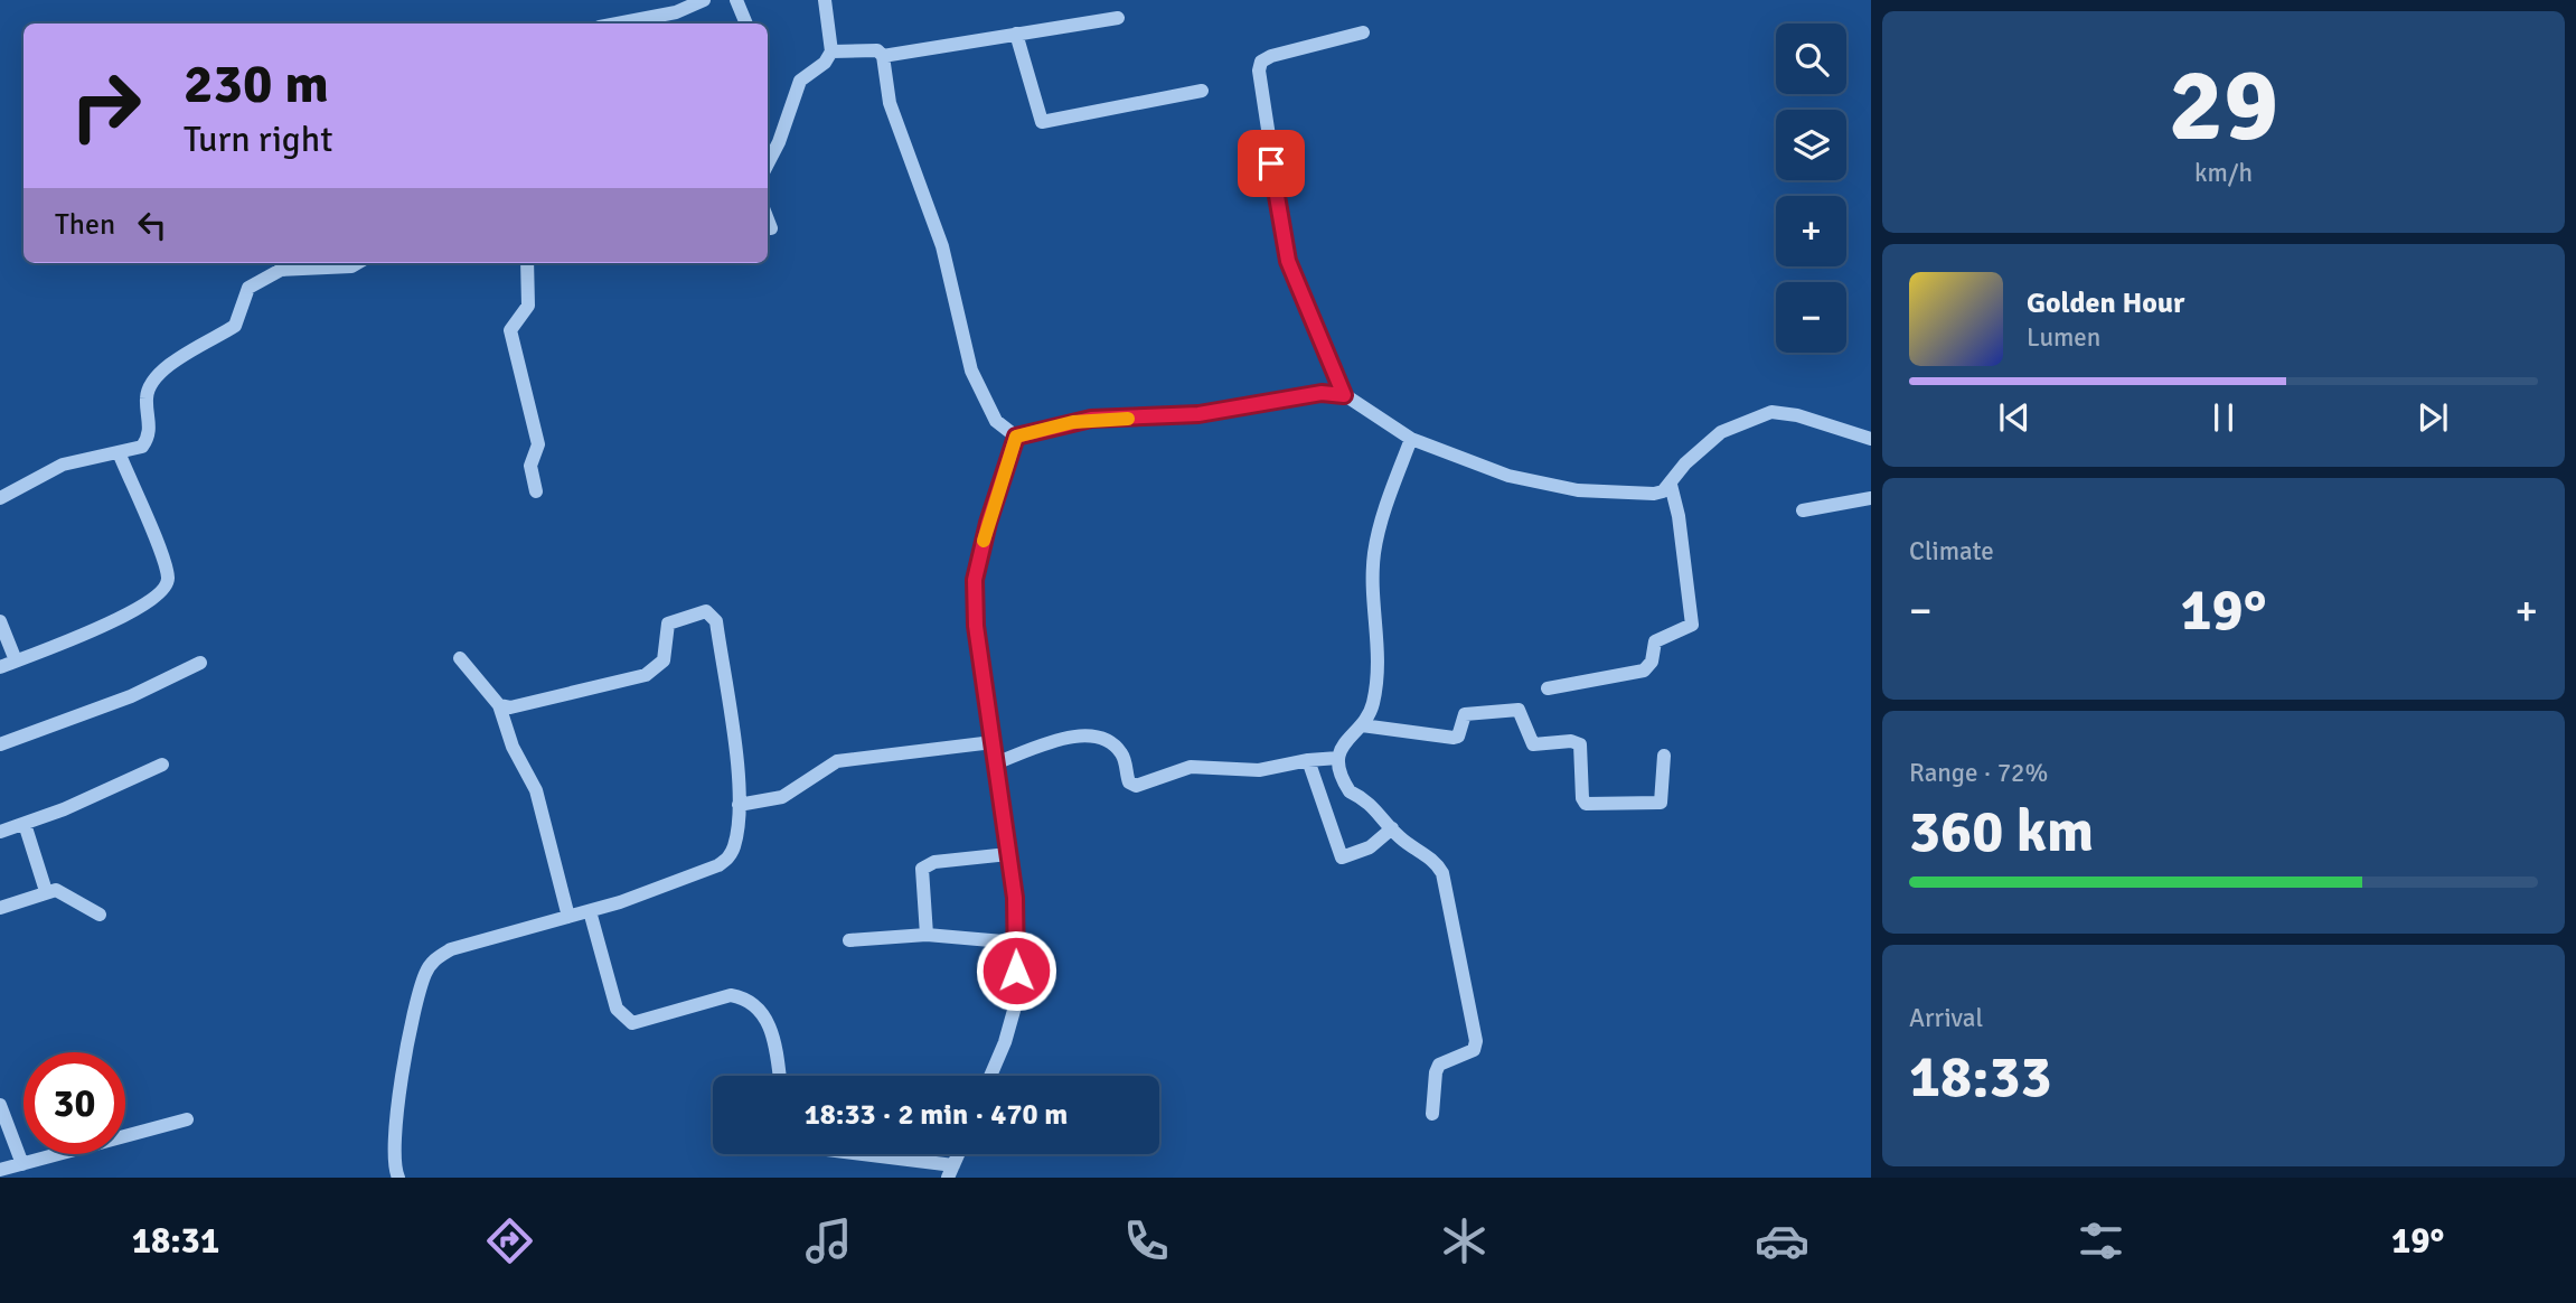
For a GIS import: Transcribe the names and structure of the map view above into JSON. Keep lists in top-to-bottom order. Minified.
{"page":{"tile":[["29","km/h"],"Climate",["Range · 72%","360 km"],["Arrival","18:33"]],"map_buttons":["+","−"],"turn":["230 m","Turn right"],"then":"Then","song":["Golden Hour","Lumen"],"heat":["−","19°","+"],"limit":"30","trip":"18:33 · 2 min · 470 m","tabs":["18:31","19°"]}}
